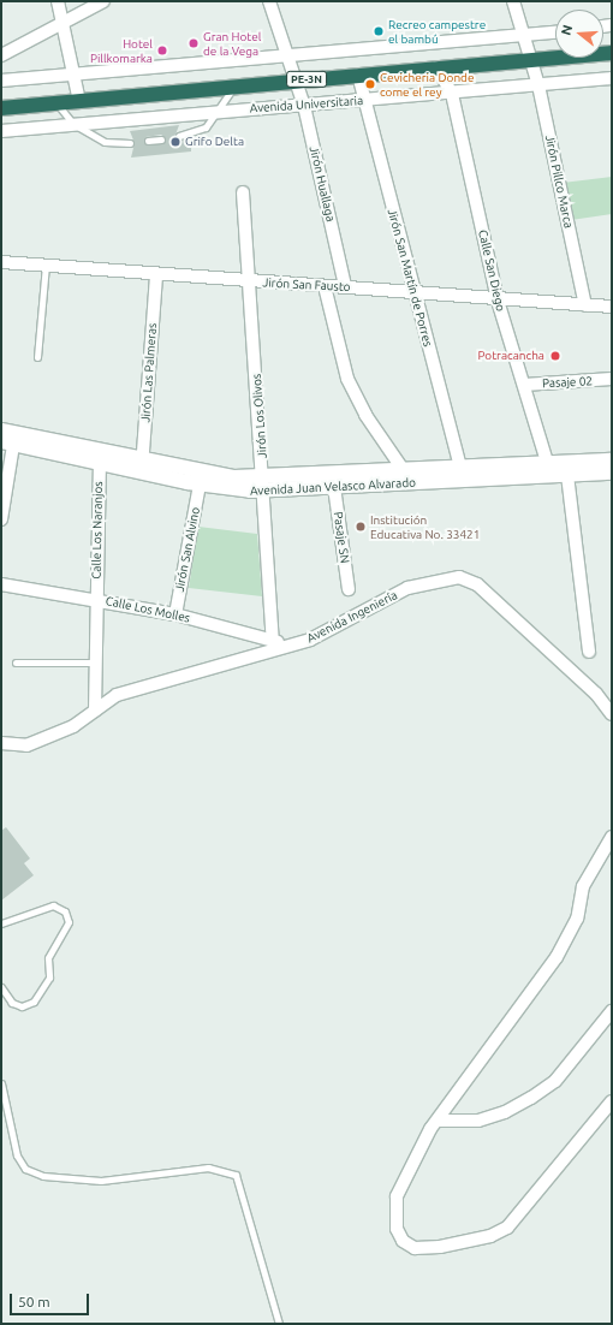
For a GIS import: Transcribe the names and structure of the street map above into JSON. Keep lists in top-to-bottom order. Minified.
{"streets":{"highway":["PE-3N"],"street":["Avenida Universitaria","Jirón Pillco Marca","Jirón Huallaga","Calle San Diego","Jirón San Martín de Porres","Jirón San Fausto","Jirón Las Palmeras","Pasaje 02","Jirón Los Olivos","Avenida Juan Velasco Alvarado","Calle Los Naranjos","Pasaje SN","Jirón San Alvino","Calle Los Molles","Avenida Ingeniería"]},"crossings":[["PE-3N","Jirón Pillco Marca"],["PE-3N","Jirón Huallaga"],["PE-3N","Calle San Diego"],["PE-3N","Jirón San Martín de Porres"],["Avenida Universitaria","Jirón Pillco Marca"],["Avenida Universitaria","Jirón Huallaga"],["Avenida Universitaria","Calle San Diego"],["Avenida Universitaria","Jirón San Martín de Porres"],["Jirón Pillco Marca","Jirón San Fausto"],["Jirón Huallaga","Jirón San Fausto"],["Calle San Diego","Jirón San Fausto"],["Calle San Diego","Pasaje 02"],["Calle San Diego","Avenida Juan Velasco Alvarado"],["Jirón San Martín de Porres","Jirón San Fausto"],["Jirón San Martín de Porres","Avenida Juan Velasco Alvarado"],["Jirón San Fausto","Jirón Las Palmeras"],["Jirón San Fausto","Jirón Los Olivos"],["Jirón Las Palmeras","Avenida Juan Velasco Alvarado"],["Jirón Los Olivos","Avenida Juan Velasco Alvarado"],["Jirón Los Olivos","Calle Los Molles"],["Avenida Juan Velasco Alvarado","Calle Los Naranjos"],["Avenida Juan Velasco Alvarado","Pasaje SN"],["Avenida Juan Velasco Alvarado","Jirón San Alvino"],["Calle Los Naranjos","Calle Los Molles"],["Calle Los Naranjos","Avenida Ingeniería"],["Jirón San Alvino","Calle Los Molles"],["Calle Los Molles","Avenida Ingeniería"]],"places":["Recreo campestre el bambú","Gran Hotel de la Vega","Hotel Pillkomarka","Cevicheria Donde come el rey","Grifo Delta","Potracancha","Institución Educativa No. 33421"],"scale_bar":"50 m","north":"left"}
